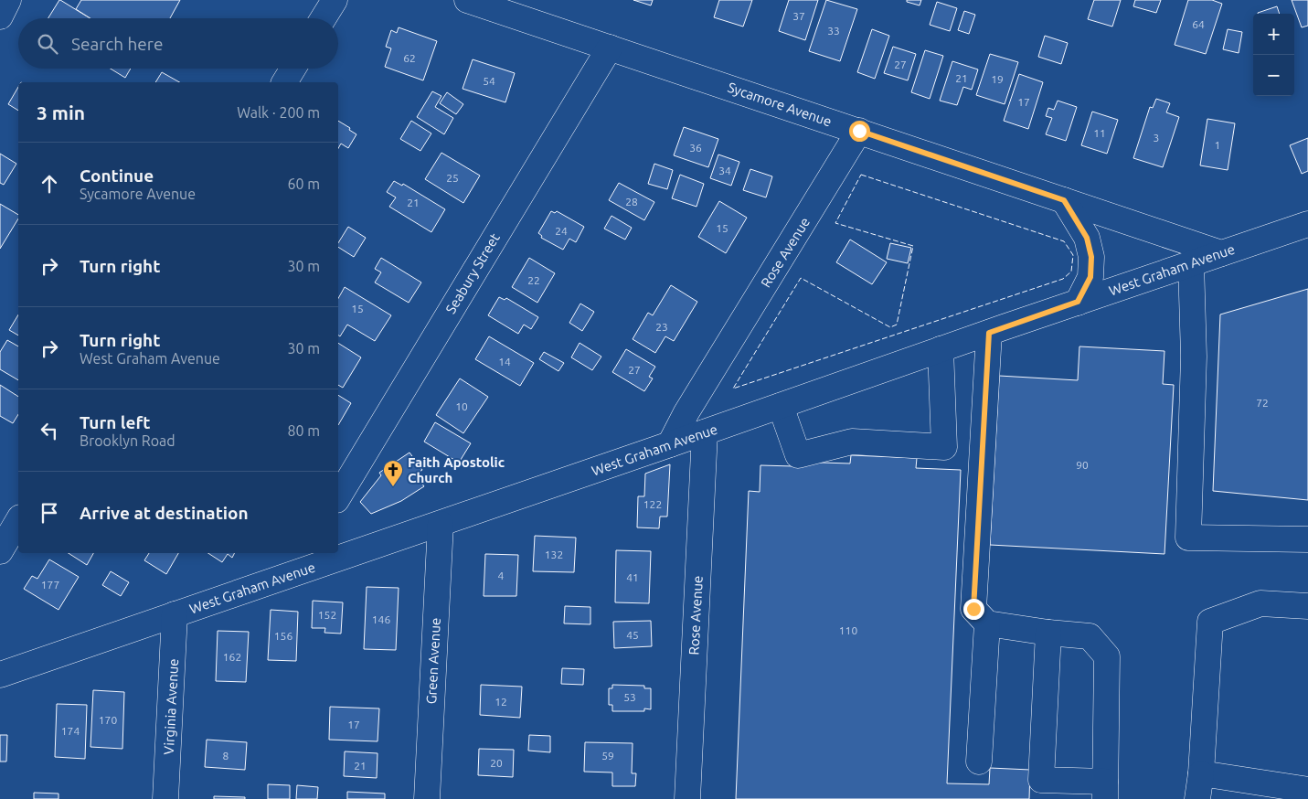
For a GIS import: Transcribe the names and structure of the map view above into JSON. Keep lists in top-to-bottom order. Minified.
{"streets":{"street":["Sycamore Avenue","Rose Avenue","West Graham Avenue","Seabury Street","Green Avenue","Virginia Avenue"]},"crossings":[["Sycamore Avenue","Rose Avenue"],["Sycamore Avenue","West Graham Avenue"],["Sycamore Avenue","Seabury Street"],["Rose Avenue","West Graham Avenue"],["West Graham Avenue","Green Avenue"],["West Graham Avenue","Virginia Avenue"]],"places":{"church":["Faith Apostolic Church"]},"house_numbers":["37","64","33","62","27","21","19","54","17","11","3","1","36","34","25","28","21","15","24","22","15","23","14","27","72","10","90","122","132","4","41","177","152","146","110","45","156","162","53","12","170","17","174","8","59","20","21"],"page":{"map_buttons":["+","−"],"search":"Search here","heading":["3 min","Walk · 200 m"],"list":[["Continue","Sycamore Avenue","60 m"],["Turn right","30 m"],["Turn right","West Graham Avenue","30 m"],["Turn left","Brooklyn Road","80 m"],"Arrive at destination"]}}
